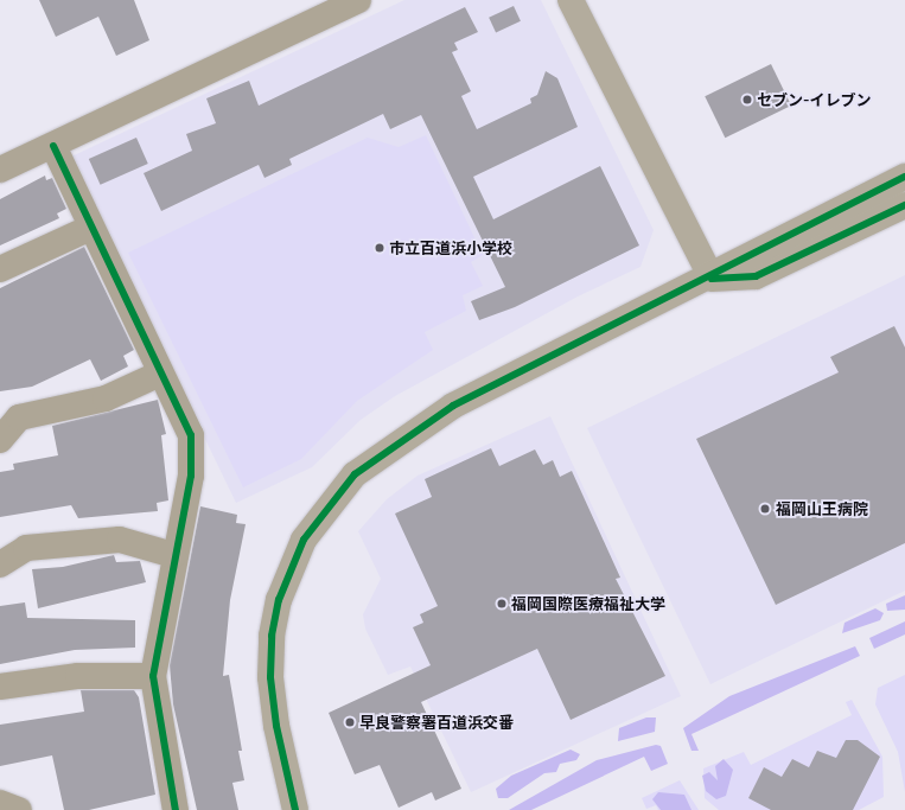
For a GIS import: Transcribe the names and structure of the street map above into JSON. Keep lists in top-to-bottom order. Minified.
{"places":["セブン-イレブン","市立百道浜小学校","福岡山王病院","福岡国際医療福祉大学","早良警察署百道浜交番"]}
